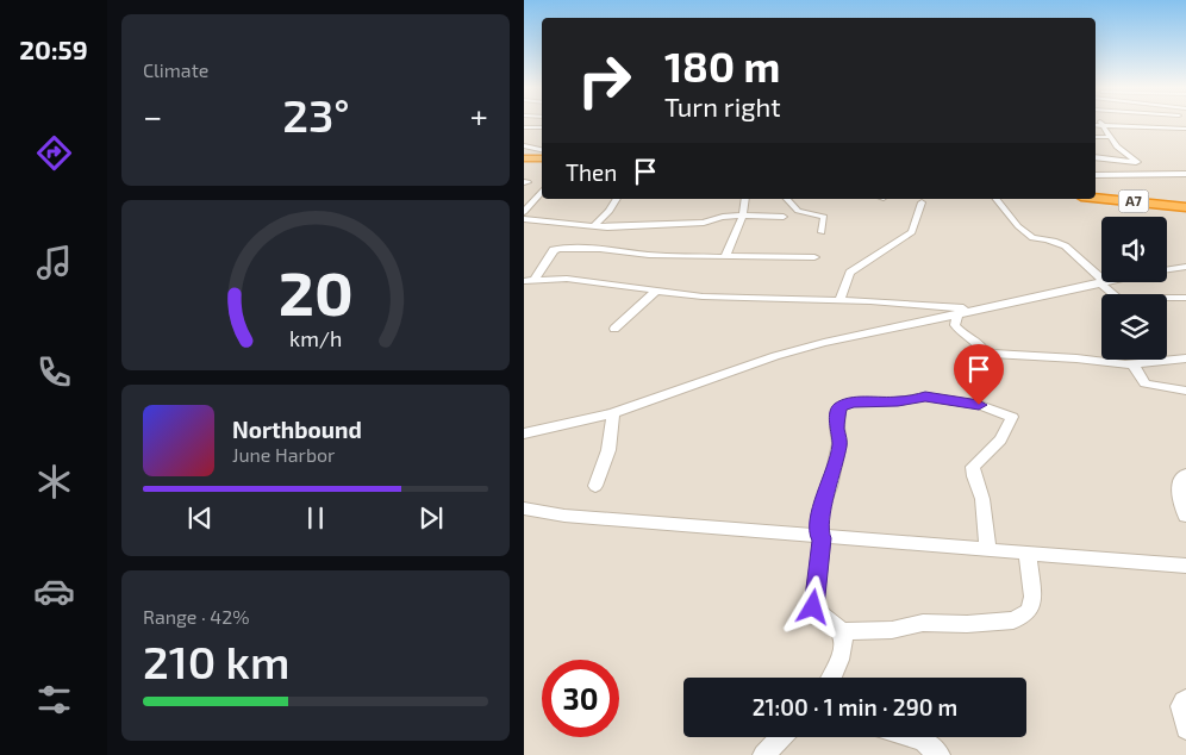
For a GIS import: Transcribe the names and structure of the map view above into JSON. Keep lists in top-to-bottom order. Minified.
{"streets":{"highway":["A7"]},"page":{"tabs":"20:59","tile":["Climate",["Range · 42%","210 km"]],"turn":["180 m","Turn right"],"heat":["−","23°","+"],"then":"Then","song":["Northbound","June Harbor"],"limit":"30","trip":"21:00 · 1 min · 290 m","gauge":["20","km/h"]}}
